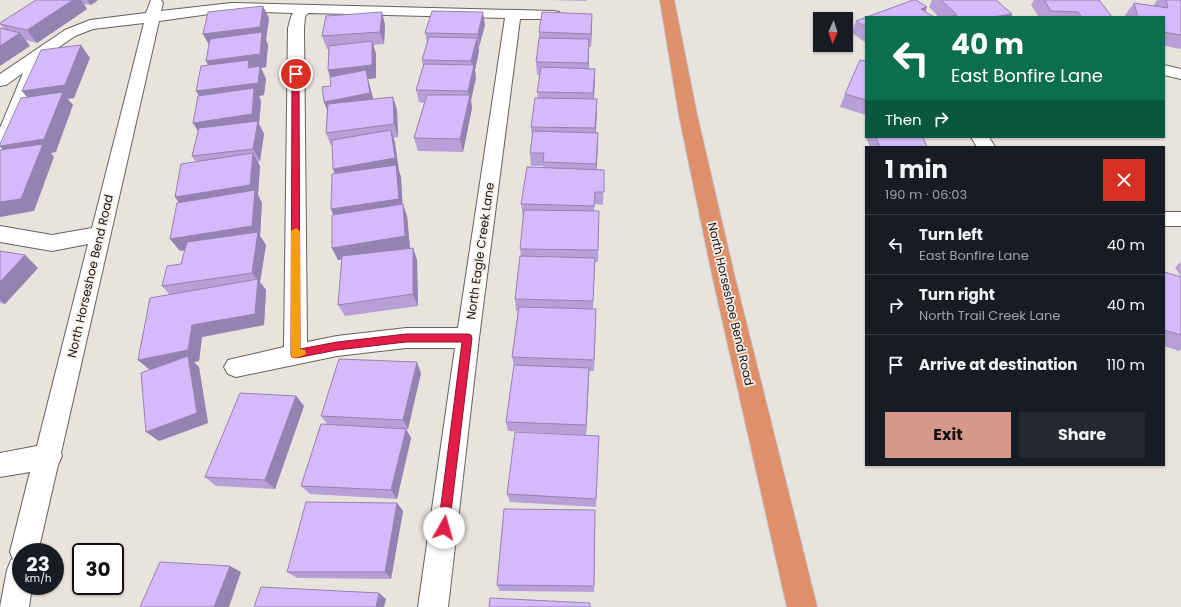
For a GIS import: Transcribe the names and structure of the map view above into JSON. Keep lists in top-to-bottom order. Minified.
{"streets":{"highway":["North Horseshoe Bend Road"],"street":["North Eagle Creek Lane"]},"north":"bottom","page":{"turn":["40 m","East Bonfire Lane"],"then":"Then","heading":["1 min","190 m · 06:03"],"list":[{"name":"Turn left","note":"East Bonfire Lane","value":"40 m"},{"name":"Turn right","note":"North Trail Creek Lane","value":"40 m"},{"name":"Arrive at destination","value":"110 m"}],"buttons":["Exit","Share"],"speed":"23 km/h","limit":"30"}}
